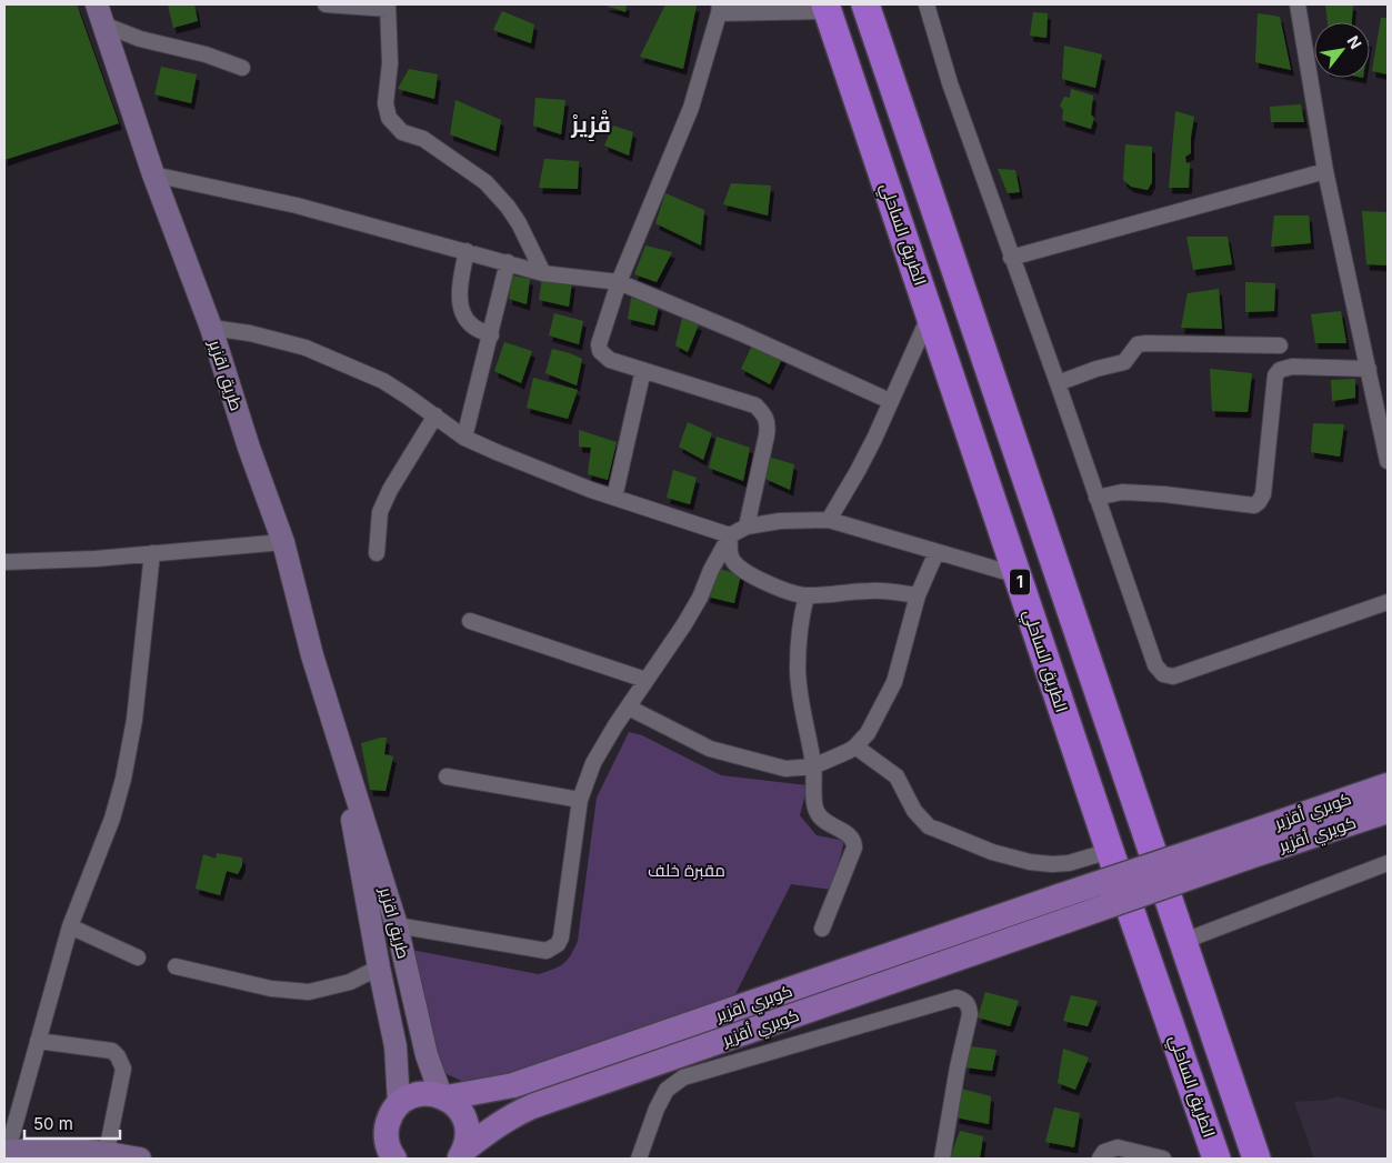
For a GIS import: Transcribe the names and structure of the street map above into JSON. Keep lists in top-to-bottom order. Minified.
{"streets":{"highway":["الطريق الساحلي","1"],"main road":["كوبري أقزير","كويري أقزير","كوبري اقزير"],"street":["طريق اقزير"]},"crossings":[["طريق اقزير","كوبري اقزير"],["كوبري أقزير","كويري أقزير"],["كوبري أقزير","كوبري اقزير"],["كويري أقزير","كوبري اقزير"]],"districts":["قْزِيرْ"],"parks":["مقبرة خلف"],"scale_bar":"50 m","north":"top right"}
